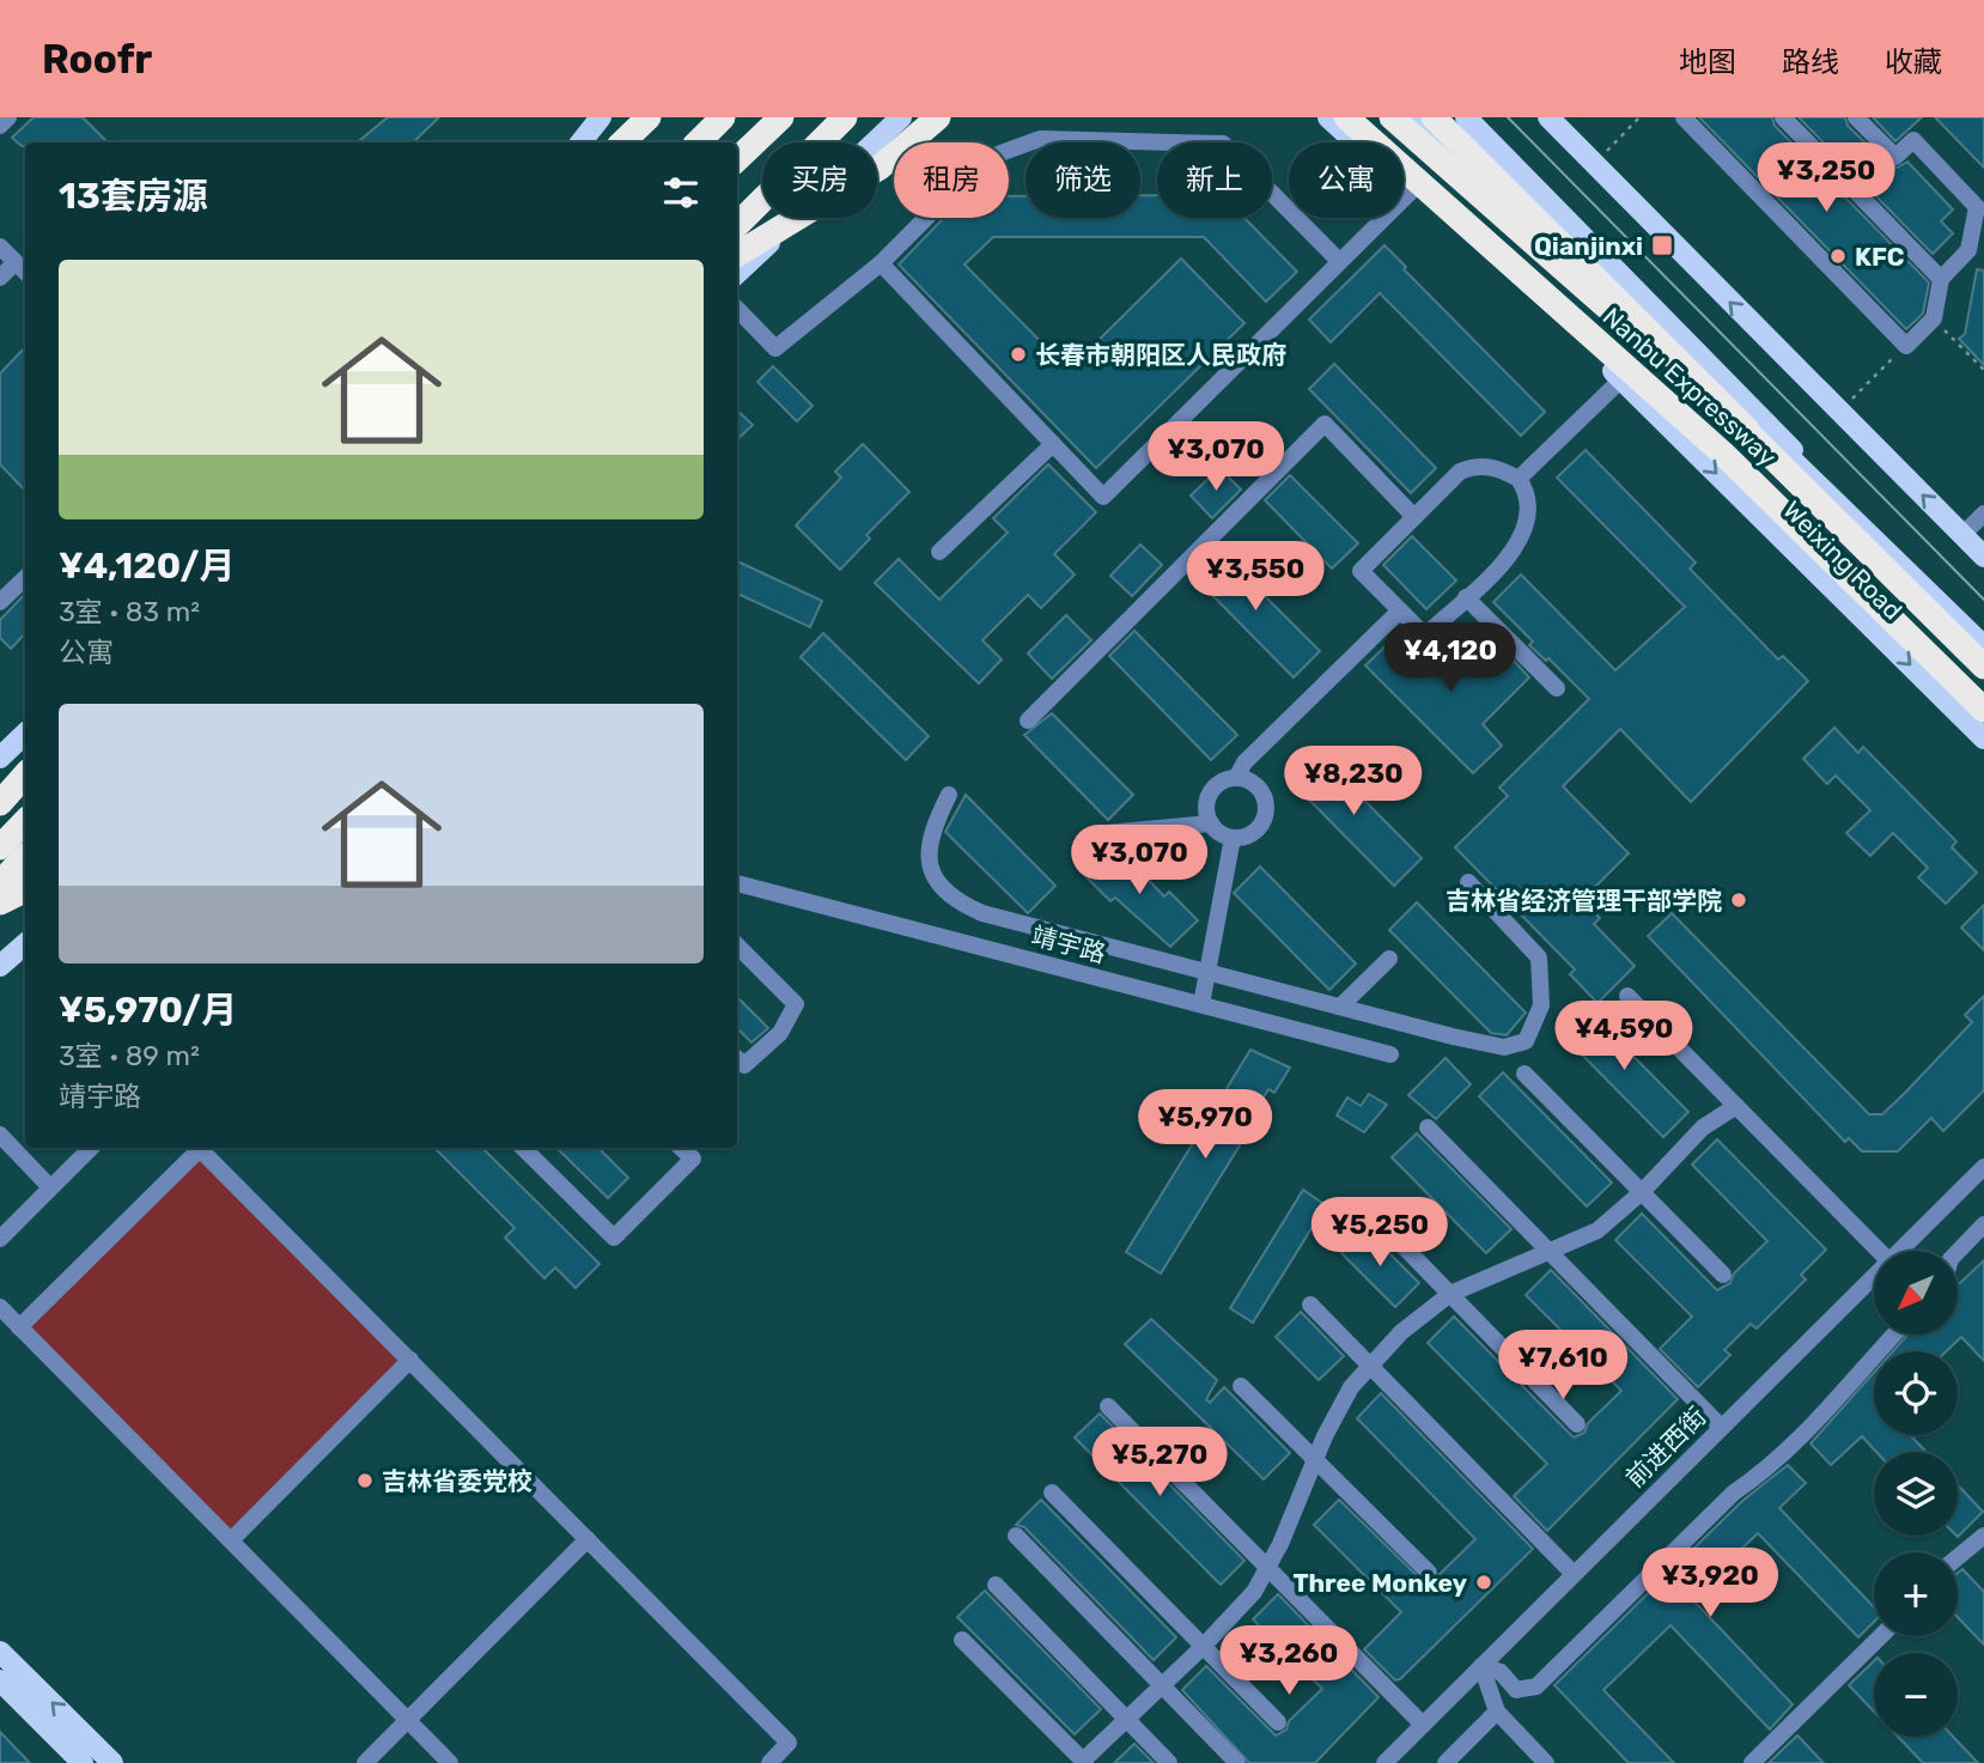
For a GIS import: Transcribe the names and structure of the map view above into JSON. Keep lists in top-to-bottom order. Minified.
{"streets":{"highway":["Nanbu Expressway"],"main road":["Weixing Road"],"street":["靖宇路","前进西街"]},"places":{"transit":["Qianjinxi"],"other":["KFC","长春市朝阳区人民政府","吉林省经济管理干部学院","吉林省委党校","Three Monkey"]},"north":"bottom left","page":{"header":"Roofr","nav":["地图","路线","收藏"],"price":["¥3,250","¥3,070","¥3,550","¥4,120","¥8,230","¥3,070","¥4,590","¥5,970","¥5,250","¥7,610","¥5,270","¥3,920","¥3,260"],"chip":["买房","租房","筛选","新上","公寓"],"heading":"13套房源","list":[{"name":"¥4,120/月","note":"3室 · 83 m² · 公寓"},{"name":"¥5,970/月","note":"3室 · 89 m² · 靖宇路"}],"map_buttons":["+","−"]}}
